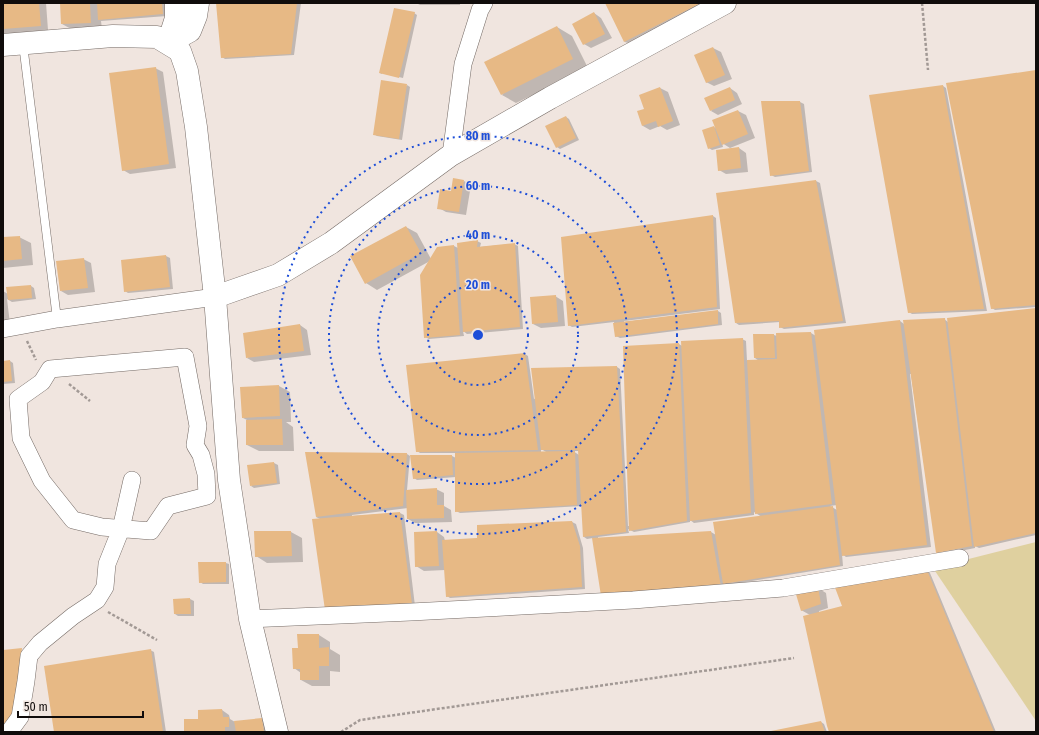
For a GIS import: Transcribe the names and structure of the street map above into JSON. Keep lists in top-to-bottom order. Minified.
{"scale_bar":"50 m","rings":["80 m","60 m","40 m","20 m"]}
